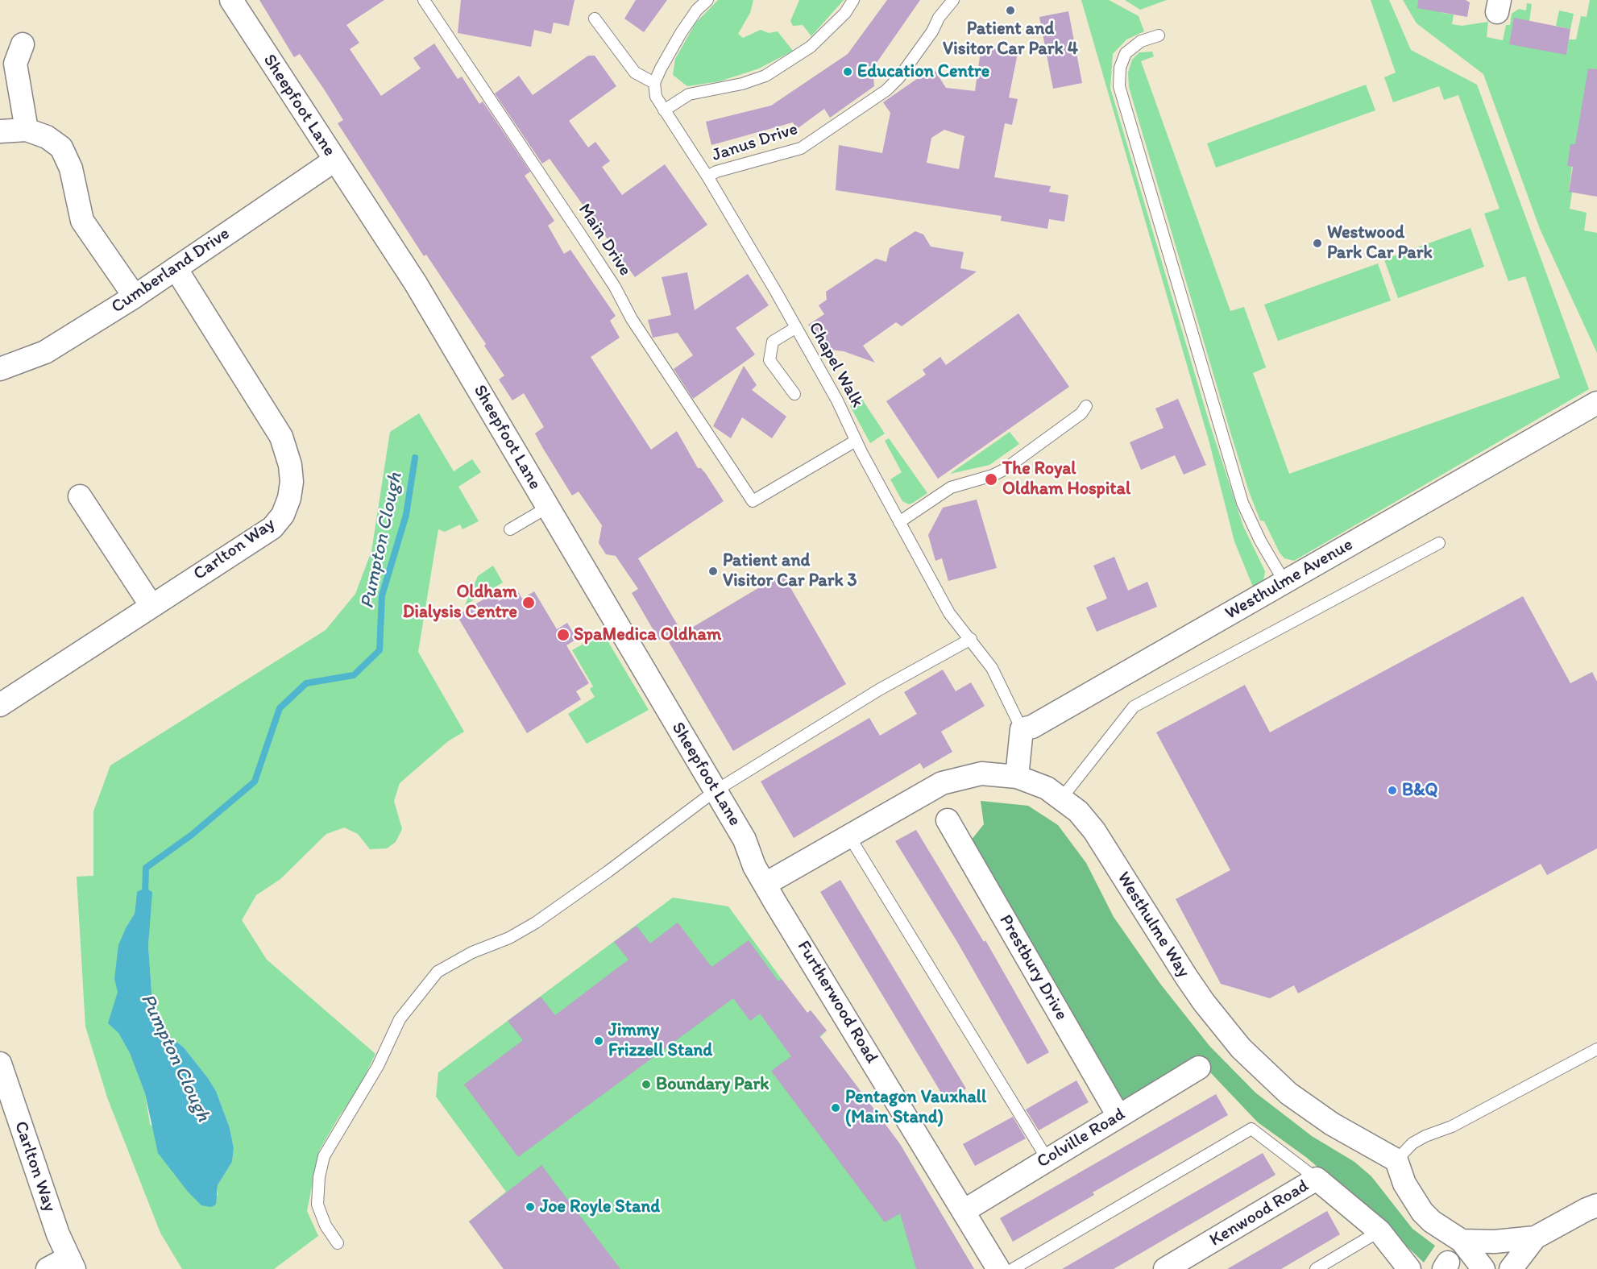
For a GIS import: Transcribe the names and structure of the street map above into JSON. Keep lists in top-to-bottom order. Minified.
{"streets":{"street":["Sheepfoot Lane","Cumberland Drive","Carlton Way","Westhulme Avenue","Westhulme Way","Prestbury Drive","Furtherwood Road","Colville Road","Kenwood Road"],"lane":["Janus Drive","Main Drive","Chapel Walk"]},"crossings":[["Sheepfoot Lane","Cumberland Drive"],["Sheepfoot Lane","Westhulme Way"],["Sheepfoot Lane","Furtherwood Road"],["Janus Drive","Chapel Walk"],["Main Drive","Chapel Walk"],["Cumberland Drive","Carlton Way"],["Chapel Walk","Westhulme Avenue"],["Westhulme Way","Furtherwood Road"],["Prestbury Drive","Colville Road"],["Furtherwood Road","Colville Road"]],"water":["Pumpton Clough"],"places":["Patient and Visitor Car Park 4","Education Centre","Westwood Park Car Park","The Royal Oldham Hospital","Patient and Visitor Car Park 3","Oldham Dialysis Centre","SpaMedica Oldham","B&Q","Jimmy Frizzell Stand","Boundary Park","Pentagon Vauxhall (Main Stand)","Joe Royle Stand"]}
